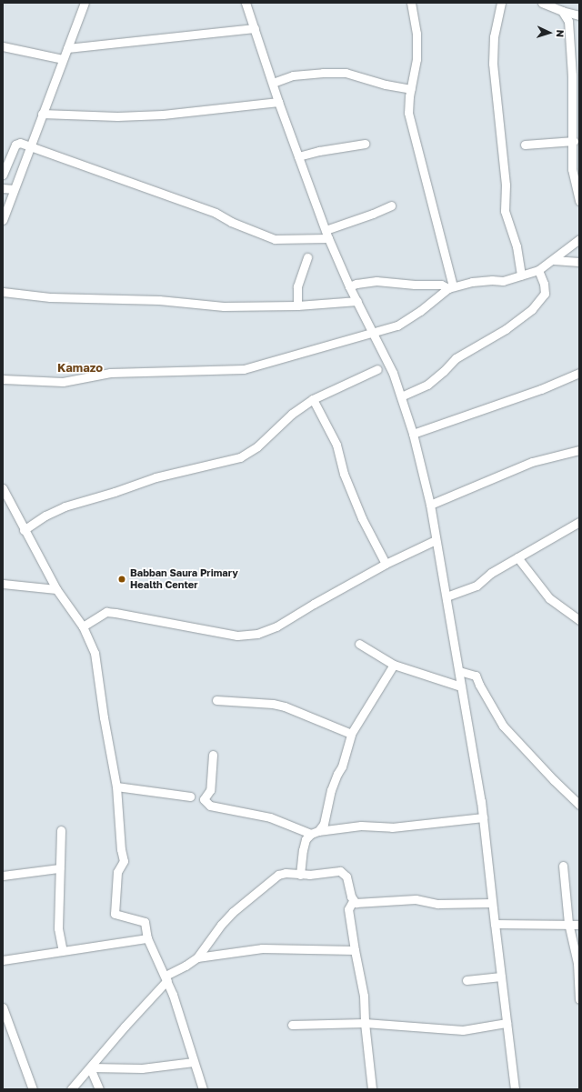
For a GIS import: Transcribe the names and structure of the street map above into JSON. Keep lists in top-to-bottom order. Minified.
{"districts":["Kamazo"],"places":["Babban Saura Primary Health Center"],"north":"right"}
